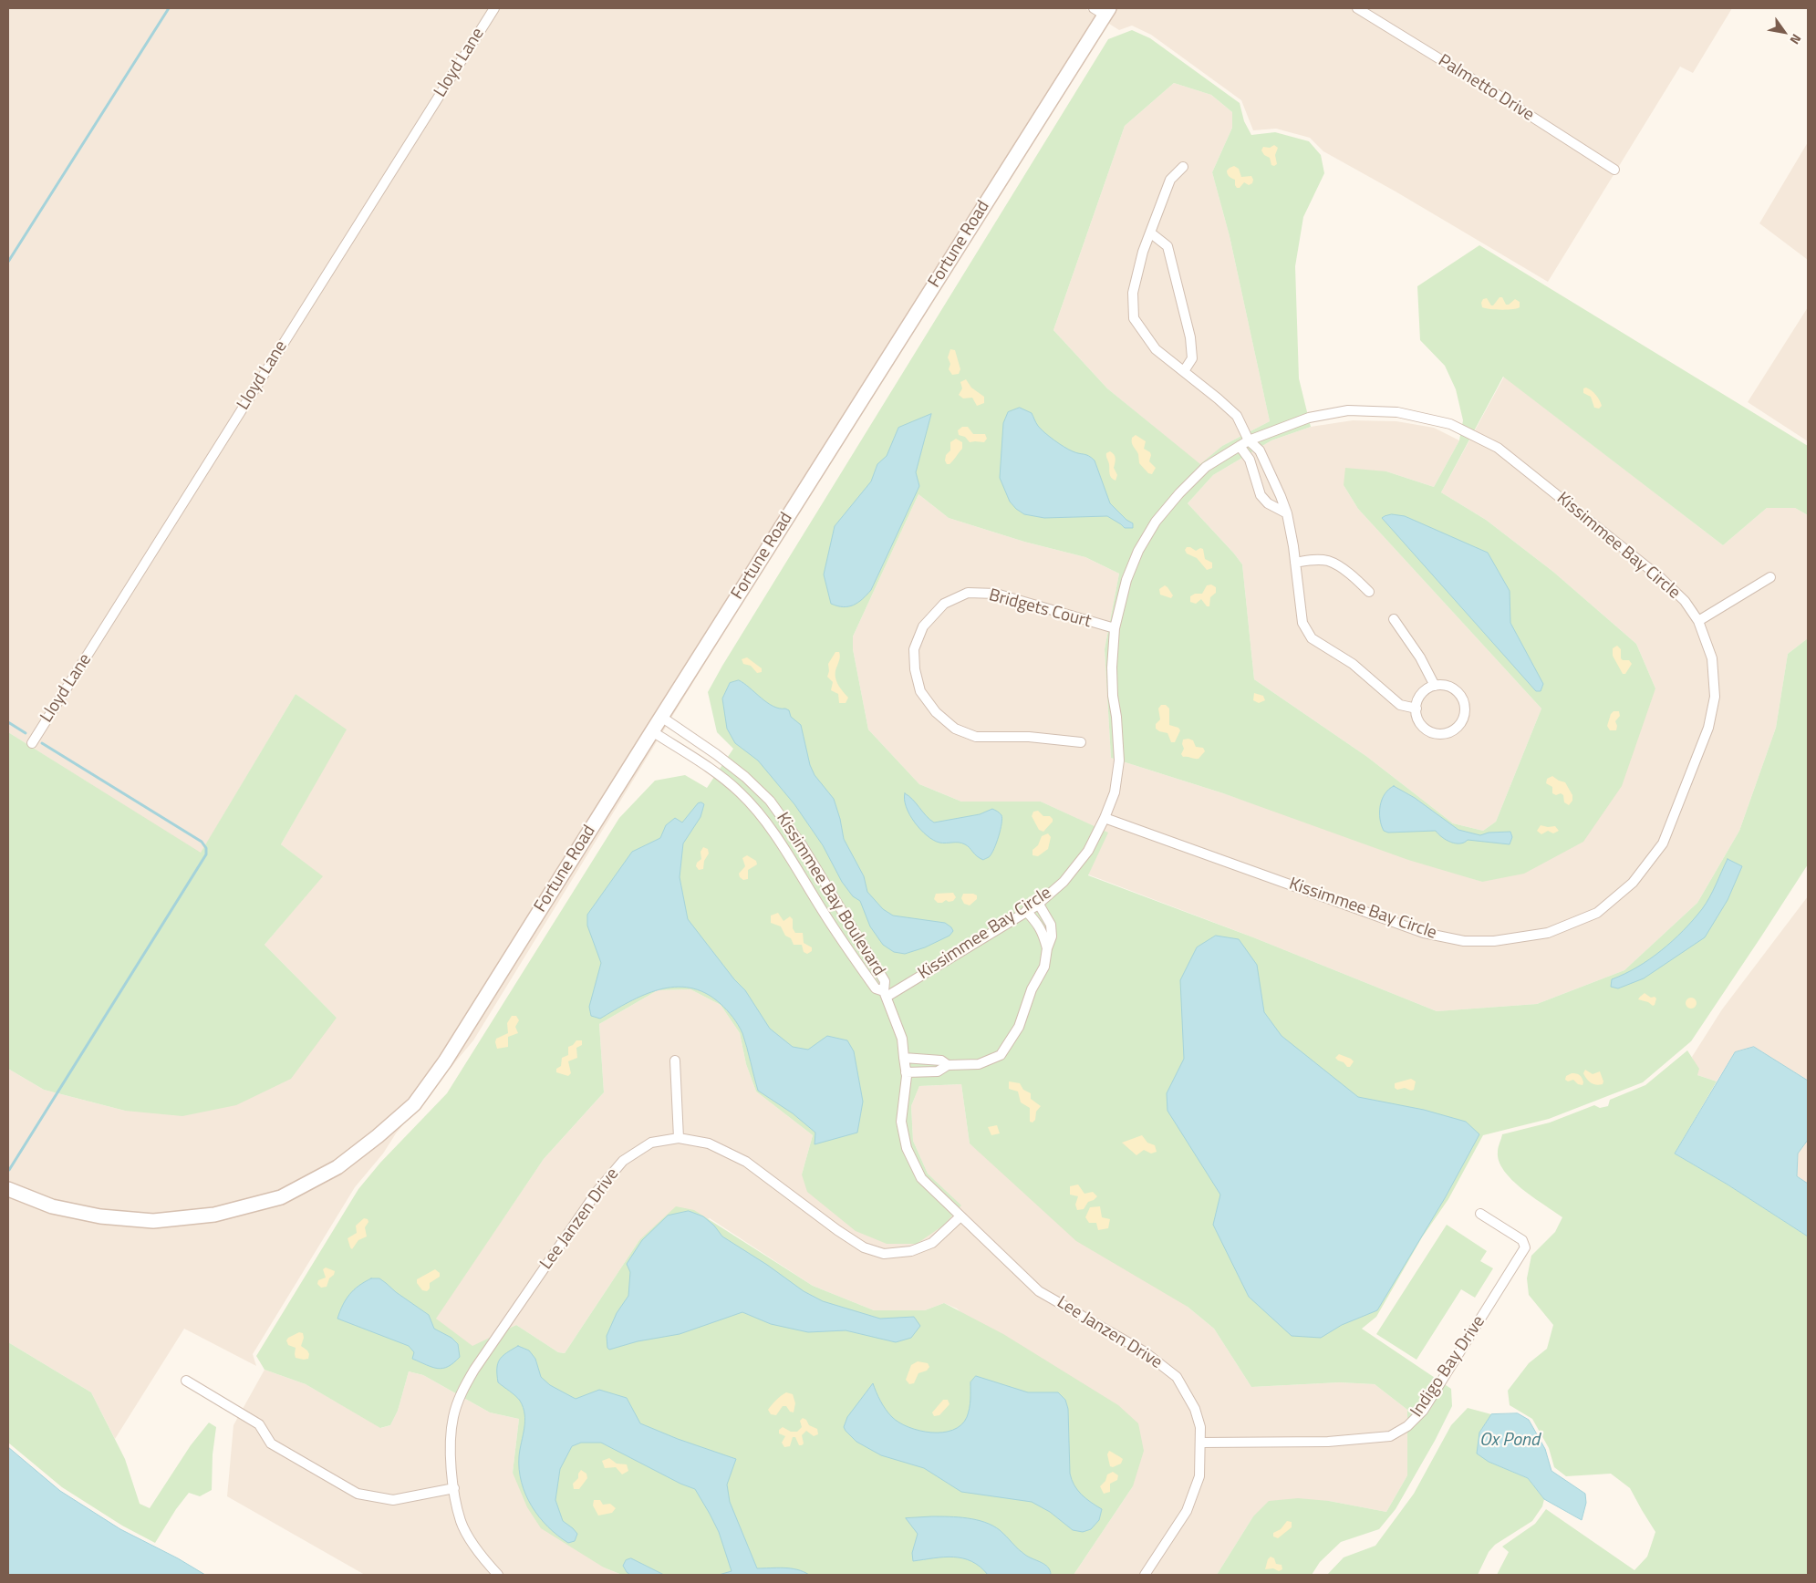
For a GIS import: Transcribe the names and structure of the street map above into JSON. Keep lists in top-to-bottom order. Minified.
{"streets":{"street":["Lloyd Lane","Palmetto Drive","Fortune Road","Kissimmee Bay Circle","Bridgets Court","Kissimmee Bay Boulevard","Lee Janzen Drive","Indigo Bay Drive"]},"crossings":[["Fortune Road","Kissimmee Bay Boulevard"],["Kissimmee Bay Circle","Bridgets Court"],["Kissimmee Bay Circle","Kissimmee Bay Boulevard"],["Kissimmee Bay Circle","Lee Janzen Drive"],["Kissimmee Bay Boulevard","Lee Janzen Drive"],["Lee Janzen Drive","Indigo Bay Drive"]],"water":["Ox Pond"],"north":"bottom right"}
